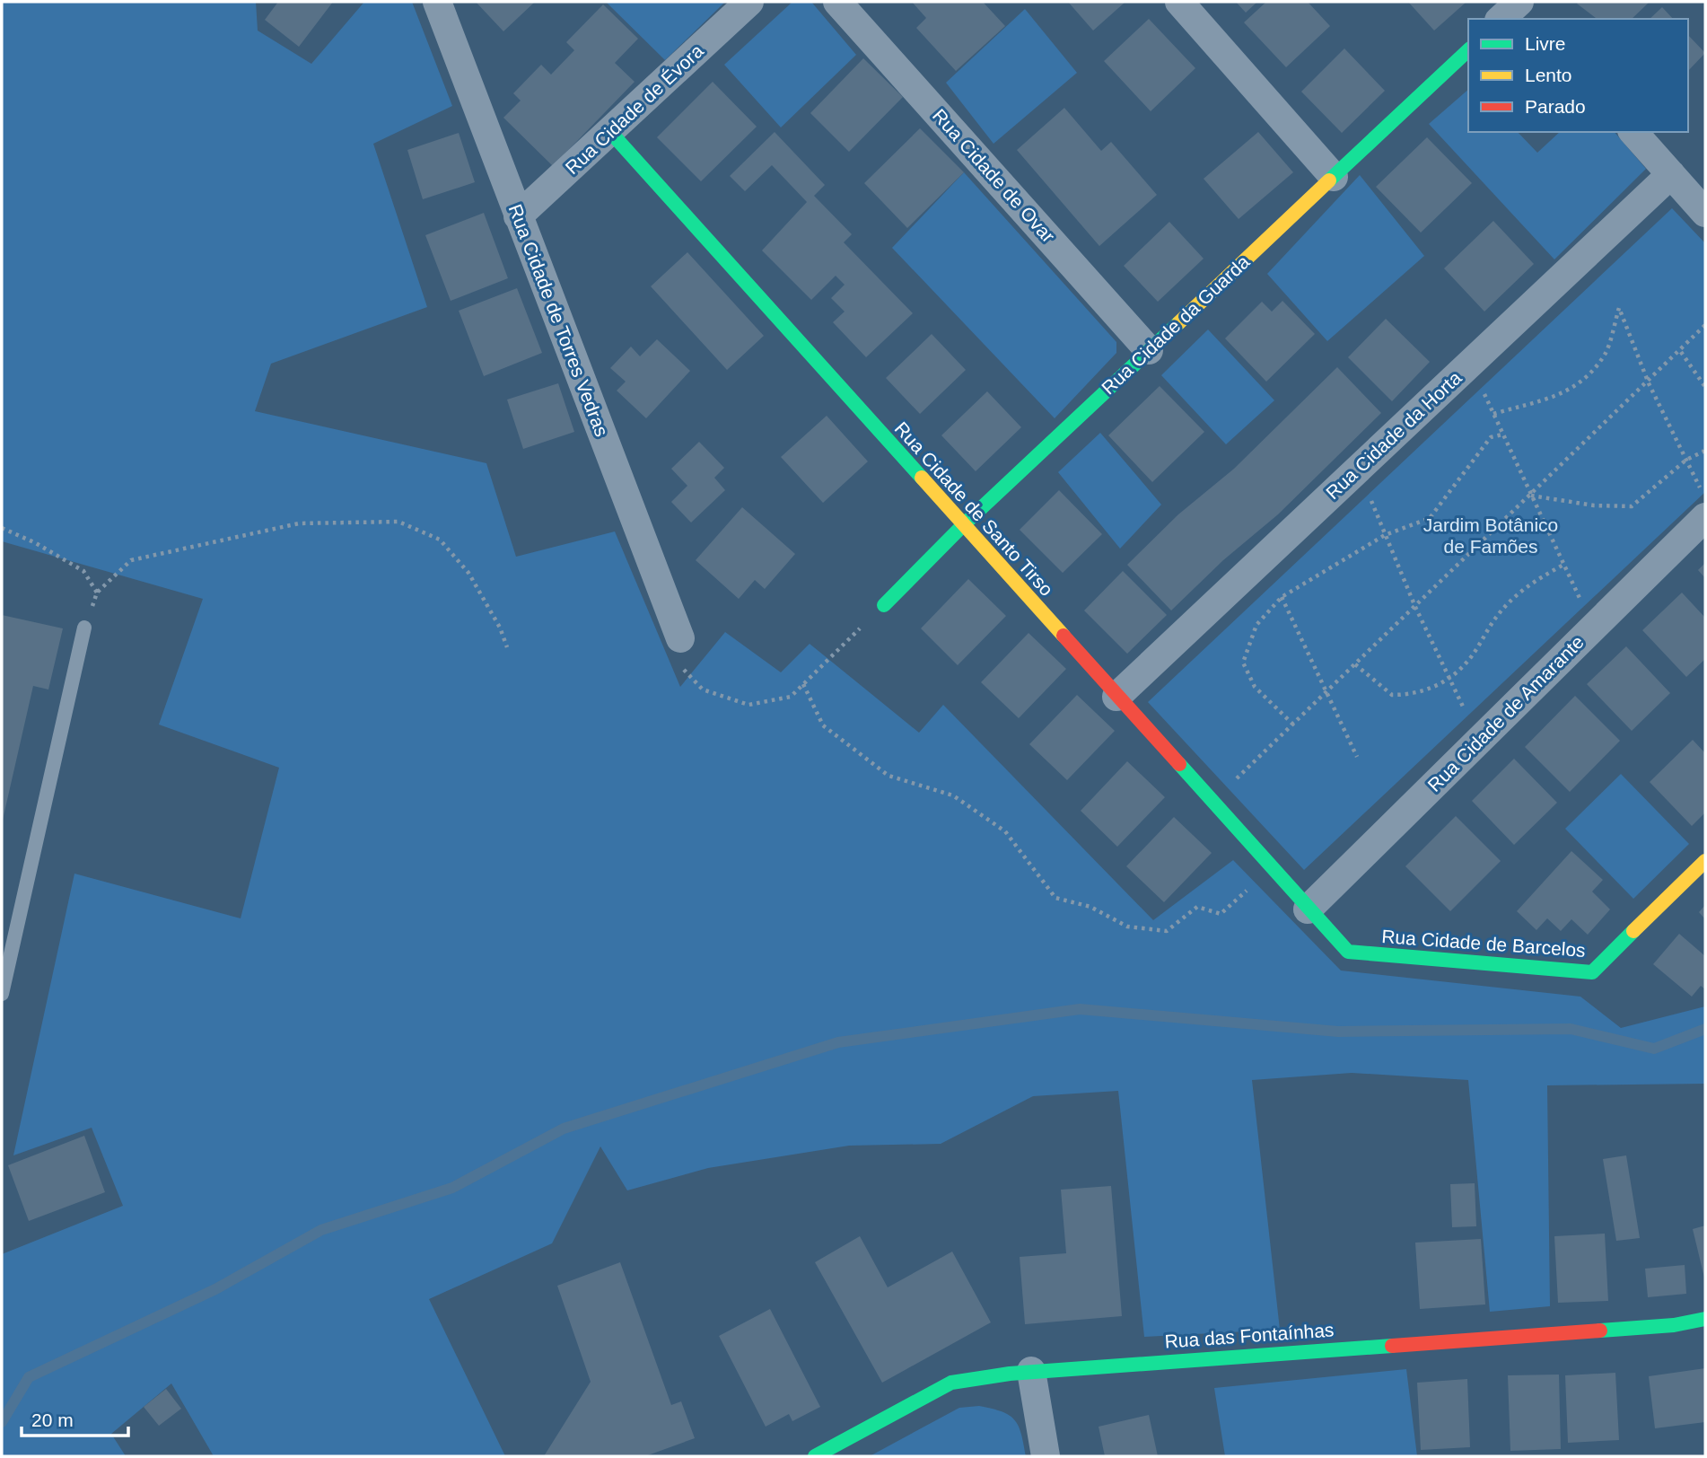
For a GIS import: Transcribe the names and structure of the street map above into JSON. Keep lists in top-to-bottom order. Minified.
{"streets":{"street":["Rua Cidade de Évora","Rua Cidade de Ovar","Rua Cidade de Torres Vedras","Rua Cidade da Guarda","Rua Cidade da Horta","Rua Cidade de Santo Tirso","Rua Cidade de Amarante","Rua Cidade de Barcelos","Rua das Fontaínhas"]},"crossings":[["Rua Cidade de Évora","Rua Cidade de Torres Vedras"],["Rua Cidade de Évora","Rua Cidade de Santo Tirso"],["Rua Cidade de Ovar","Rua Cidade da Guarda"],["Rua Cidade da Guarda","Rua Cidade de Santo Tirso"],["Rua Cidade da Horta","Rua Cidade de Santo Tirso"],["Rua Cidade de Santo Tirso","Rua Cidade de Amarante"],["Rua Cidade de Santo Tirso","Rua Cidade de Barcelos"],["Rua Cidade de Amarante","Rua Cidade de Barcelos"]],"parks":["Jardim Botânico de Famões"],"legend":["Livre","Lento","Parado"],"scale_bar":"20 m"}
